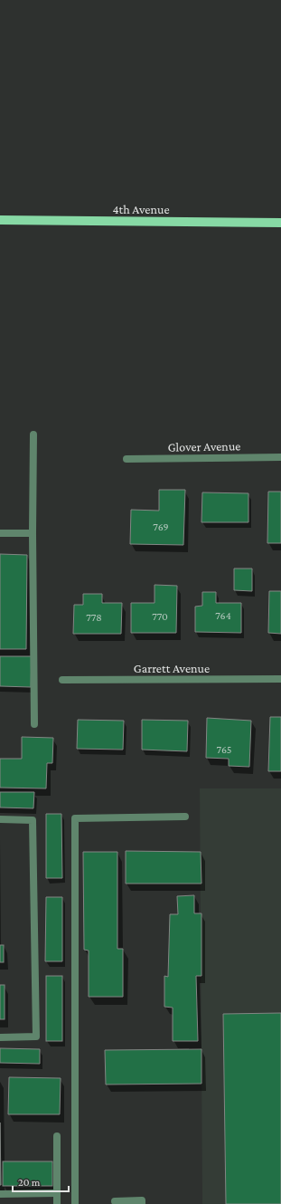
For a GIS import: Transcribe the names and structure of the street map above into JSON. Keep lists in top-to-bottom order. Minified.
{"streets":{"main road":["4th Avenue"],"street":["Glover Avenue","Garrett Avenue"]},"house_numbers":["769","764","770","778","765"],"scale_bar":"20 m"}
